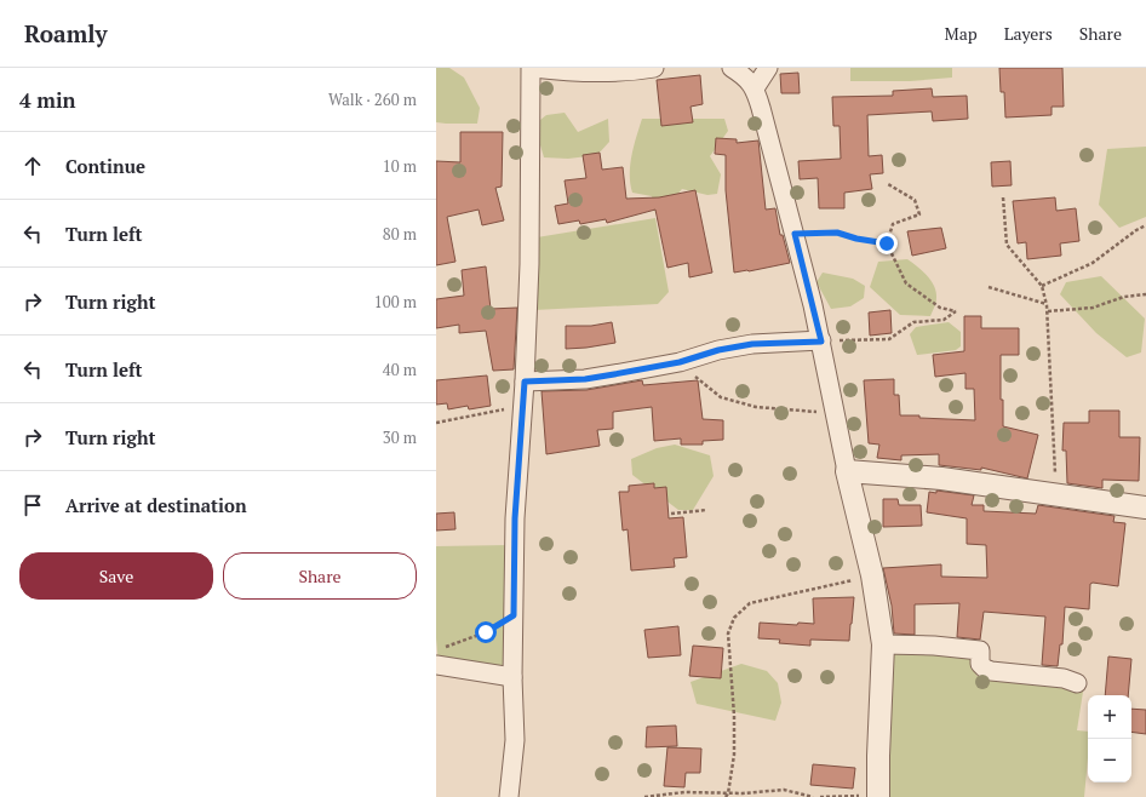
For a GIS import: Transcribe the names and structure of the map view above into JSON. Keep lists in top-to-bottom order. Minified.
{"page":{"header":"Roamly","nav":["Map","Layers","Share"],"heading":["4 min","Walk · 260 m"],"list":[["Continue","10 m"],["Turn left","80 m"],["Turn right","100 m"],["Turn left","40 m"],["Turn right","30 m"],"Arrive at destination"],"buttons":["Save","Share"],"map_buttons":["+","−"]}}
